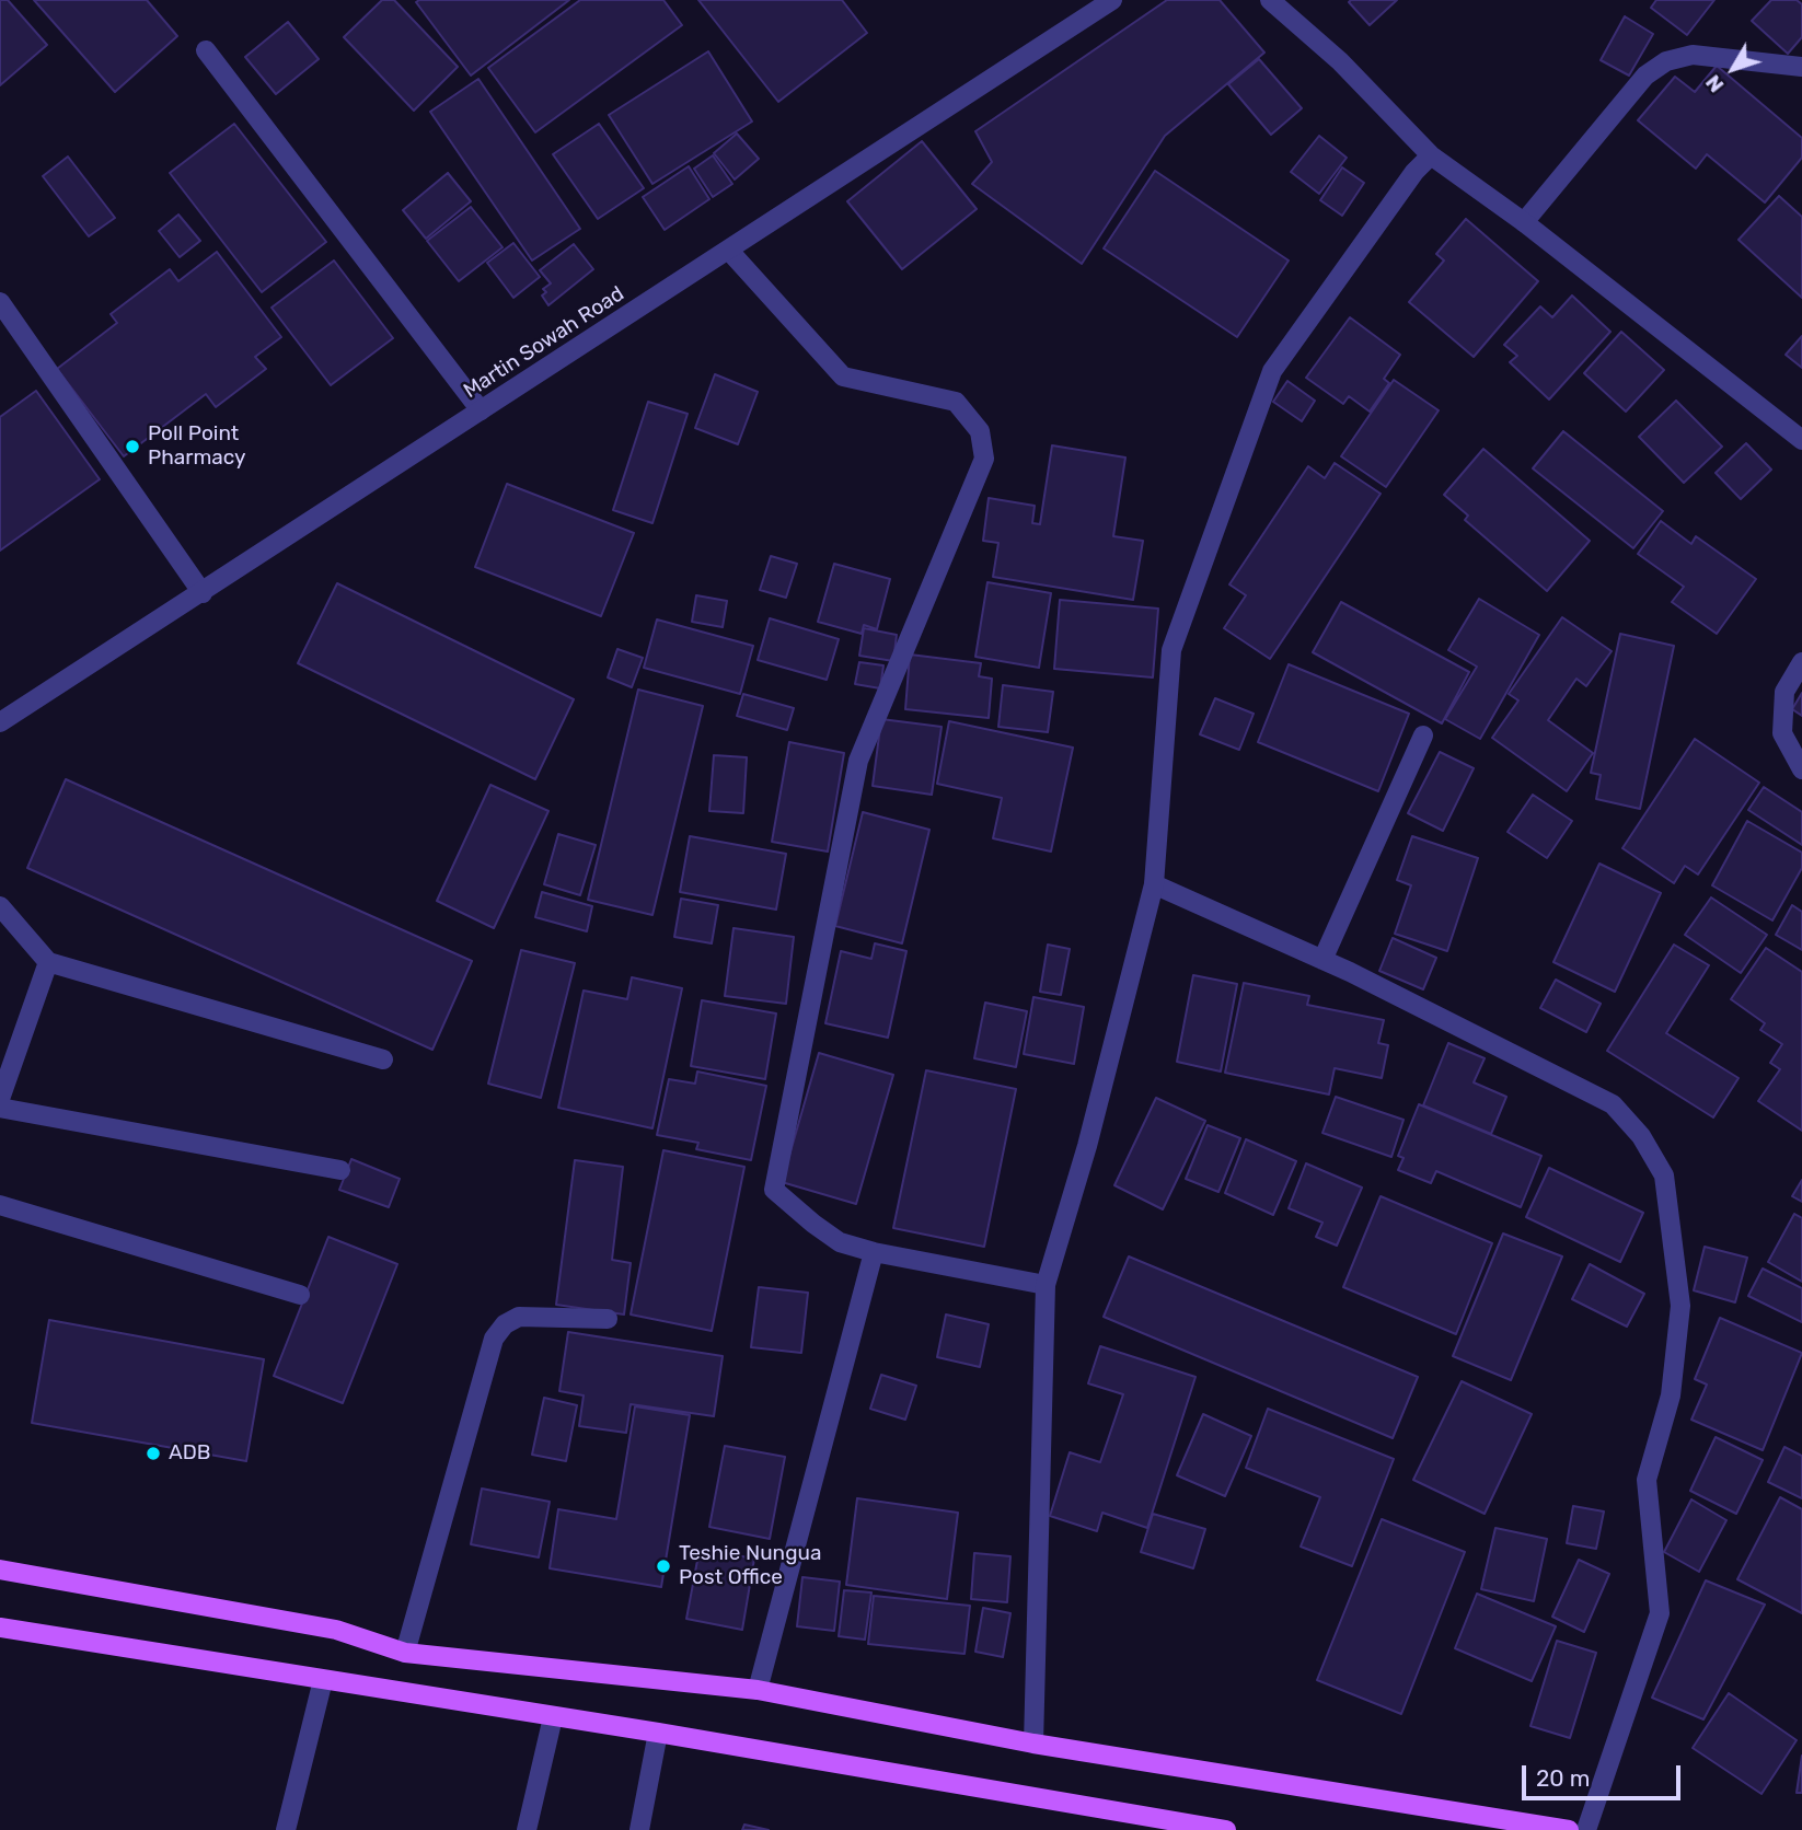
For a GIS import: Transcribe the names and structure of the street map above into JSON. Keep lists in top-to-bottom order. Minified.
{"streets":{"street":["Martin Sowah Road"]},"places":["Poll Point Pharmacy","ADB","Teshie Nungua Post Office"],"scale_bar":"20 m","north":"bottom left"}
